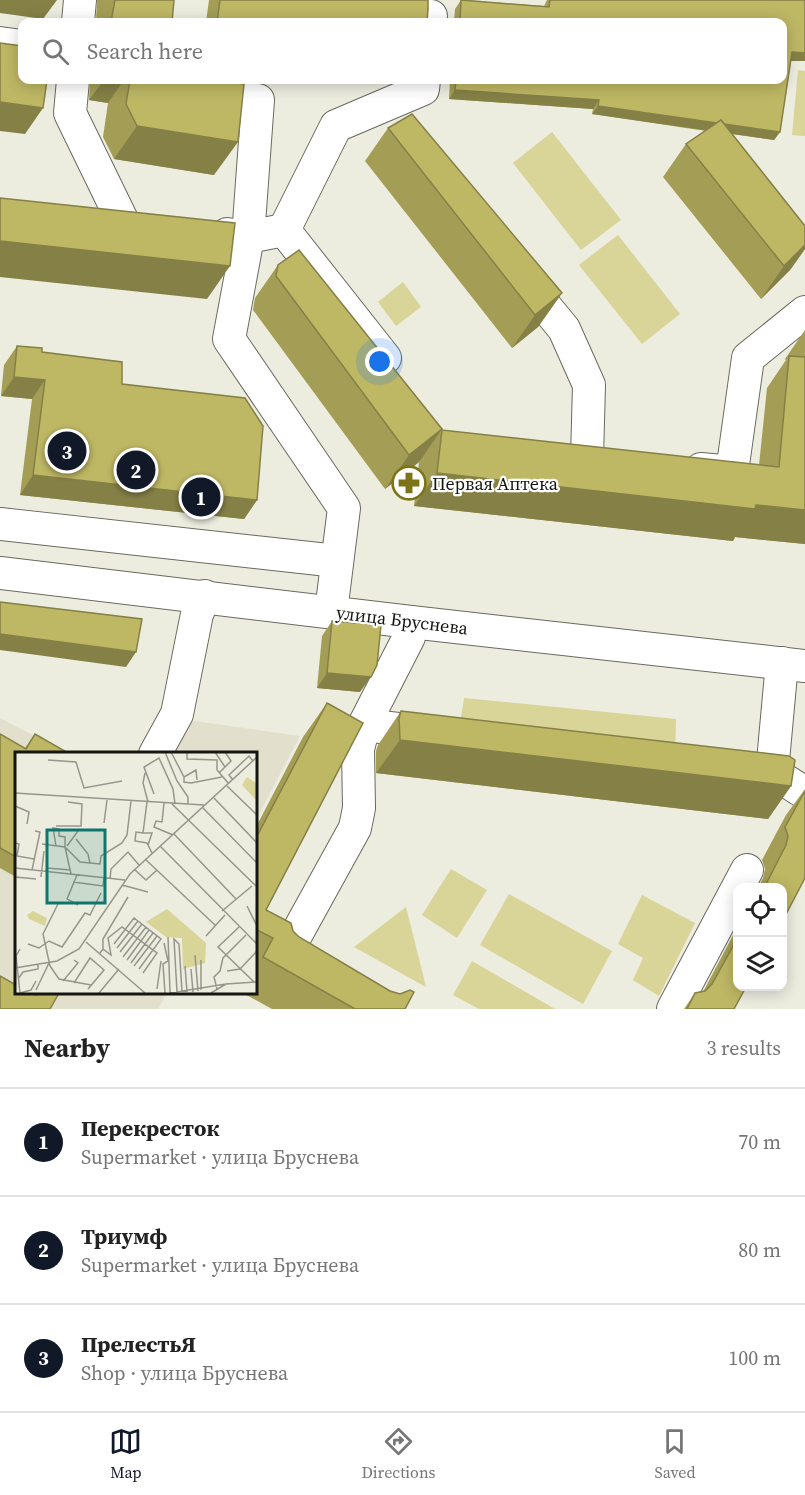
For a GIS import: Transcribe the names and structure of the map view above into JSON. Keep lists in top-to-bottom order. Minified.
{"streets":{"street":["улица Бруснева"]},"places":{"pharmacy":["Первая Аптека"]},"page":{"search":"Search here","pins":["3","2","1"],"heading":["Nearby","3 results"],"list":[{"mark":"1","name":"Перекресток","note":"Supermarket · улица Бруснева","value":"70 m"},{"mark":"2","name":"Триумф","note":"Supermarket · улица Бруснева","value":"80 m"},{"mark":"3","name":"ПрелестьЯ","note":"Shop · улица Бруснева","value":"100 m"}],"nav":["Map","Directions","Saved"]}}
